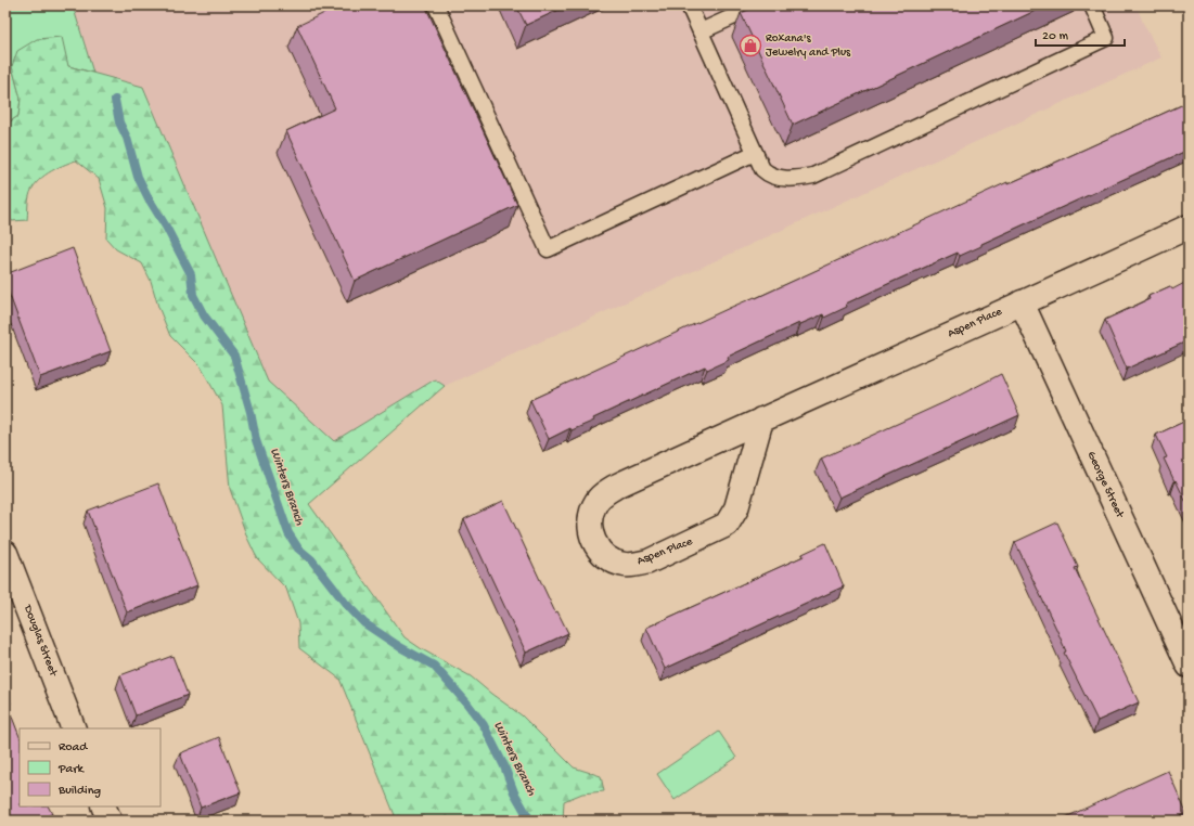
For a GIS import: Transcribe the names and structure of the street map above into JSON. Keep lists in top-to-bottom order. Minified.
{"streets":{"street":["Aspen Place","George Street","Douglas Street"]},"crossings":[["Aspen Place","George Street"]],"water":["Winters Branch"],"places":{"shop":["Roxana's Jewelry and Plus"]},"legend":["Road","Park","Building"],"scale_bar":"20 m"}
